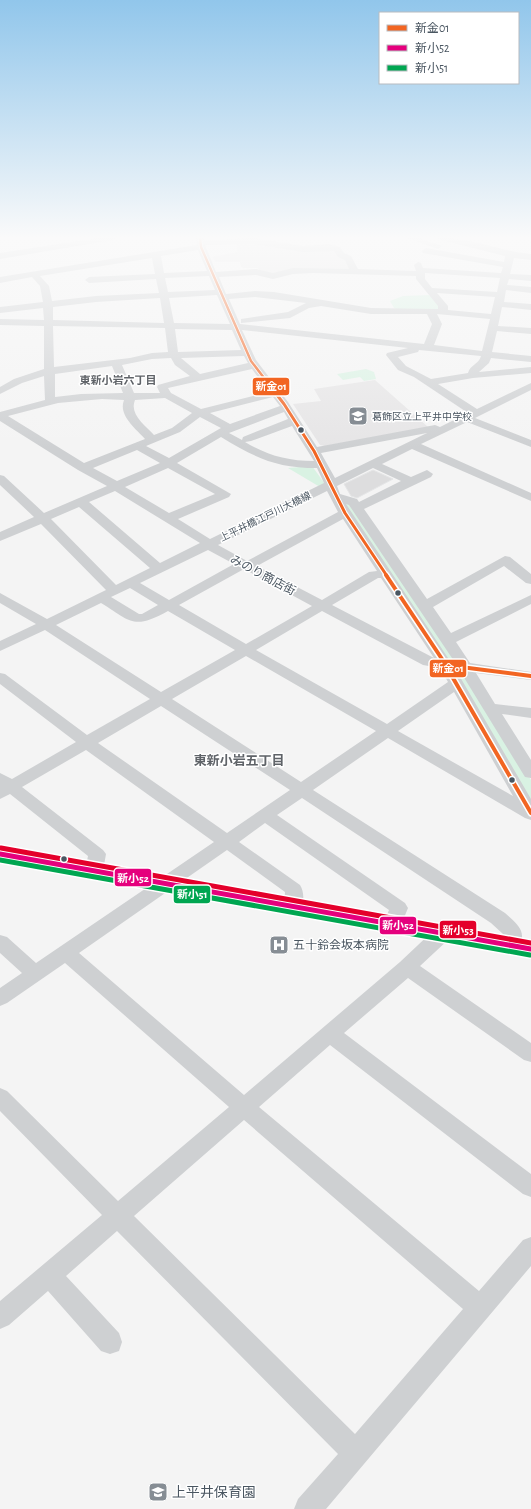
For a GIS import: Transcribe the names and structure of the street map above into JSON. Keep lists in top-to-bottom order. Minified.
{"streets":{"street":["上平井橋江戸川大橋線","みのり商店街"]},"crossings":[["上平井橋江戸川大橋線","みのり商店街"]],"districts":["東新小岩六丁目","東新小岩五丁目"],"places":{"school or university":["葛飾区立上平井中学校","上平井保育園"],"hospital":["五十鈴会坂本病院"]},"lines":["transit line 新金01","transit line 新小53","transit line 新小52","transit line 新小51"],"legend":["新金01","新小52","新小51"]}
